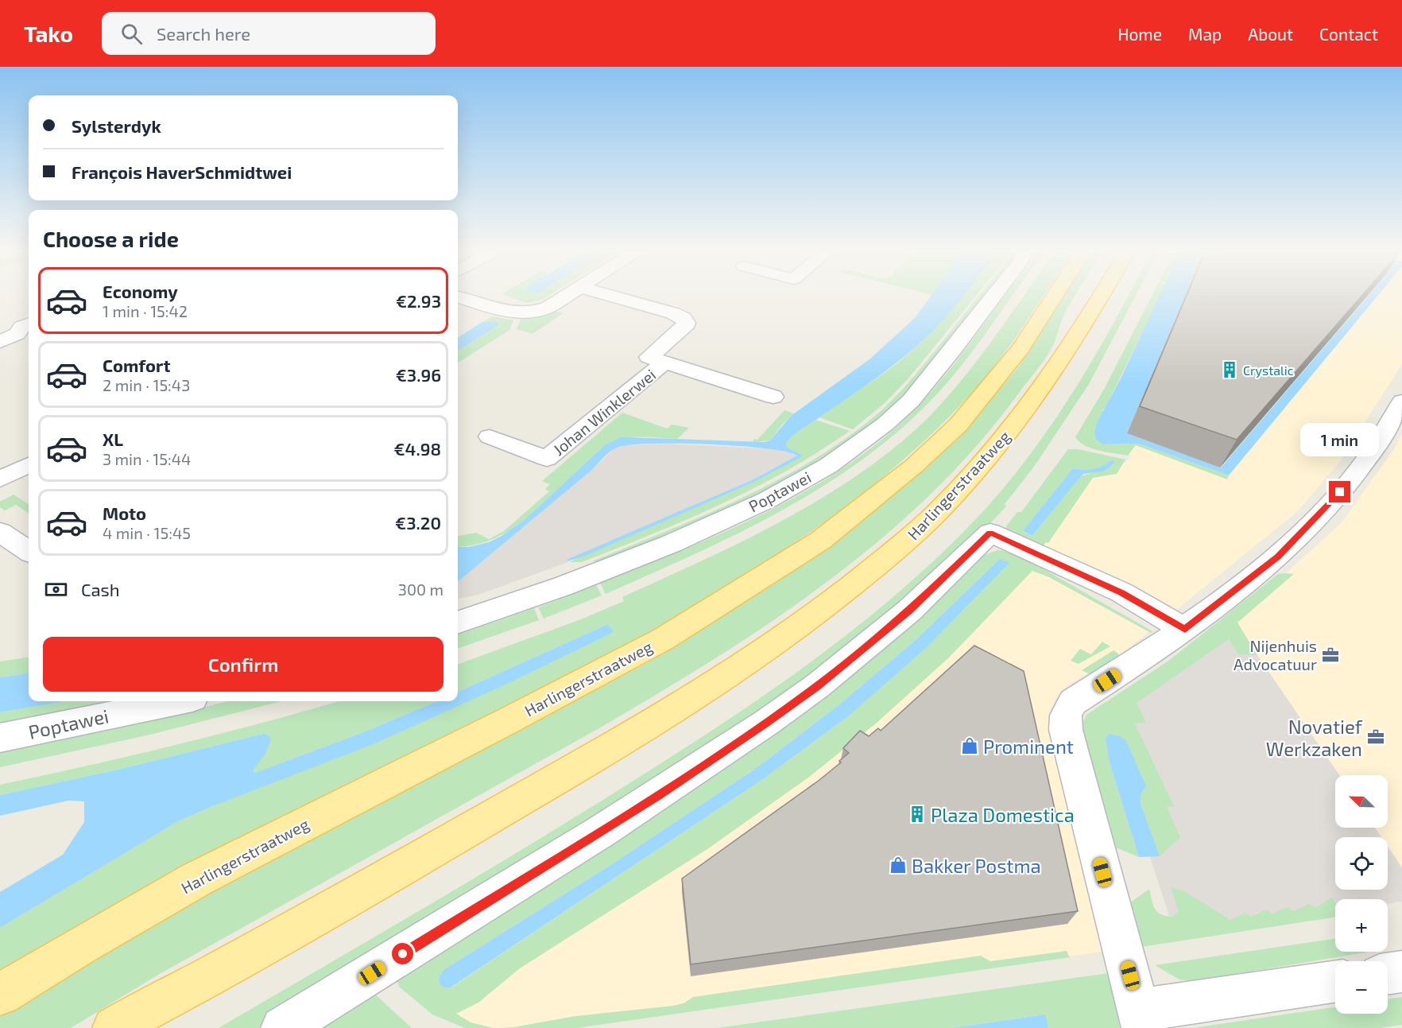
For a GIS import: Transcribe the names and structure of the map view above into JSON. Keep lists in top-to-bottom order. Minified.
{"streets":{"main road":["Harlingerstraatweg"],"street":["Johan Winklerwei","Poptawei"]},"places":{"building":["Crystalic","Plaza Domestica"],"office":["Nijenhuis Advocatuur","Novatief Werkzaken"],"shop":["Prominent","Bakker Postma"]},"north":"top left","page":{"header":"Tako","search":"Search here","nav":["Home","Map","About","Contact"],"banner":["Sylsterdyk","François HaverSchmidtwei"],"heading":"Choose a ride","list":[{"name":"Economy","note":"1 min · 15:42","value":"€2.93"},{"name":"Comfort","note":"2 min · 15:43","value":"€3.96"},{"name":"XL","note":"3 min · 15:44","value":"€4.98"},{"name":"Moto","note":"4 min · 15:45","value":"€3.20"}],"bubble":"1 min","pay":["Cash","300 m"],"buttons":"Confirm","map_buttons":["+","−"]}}
